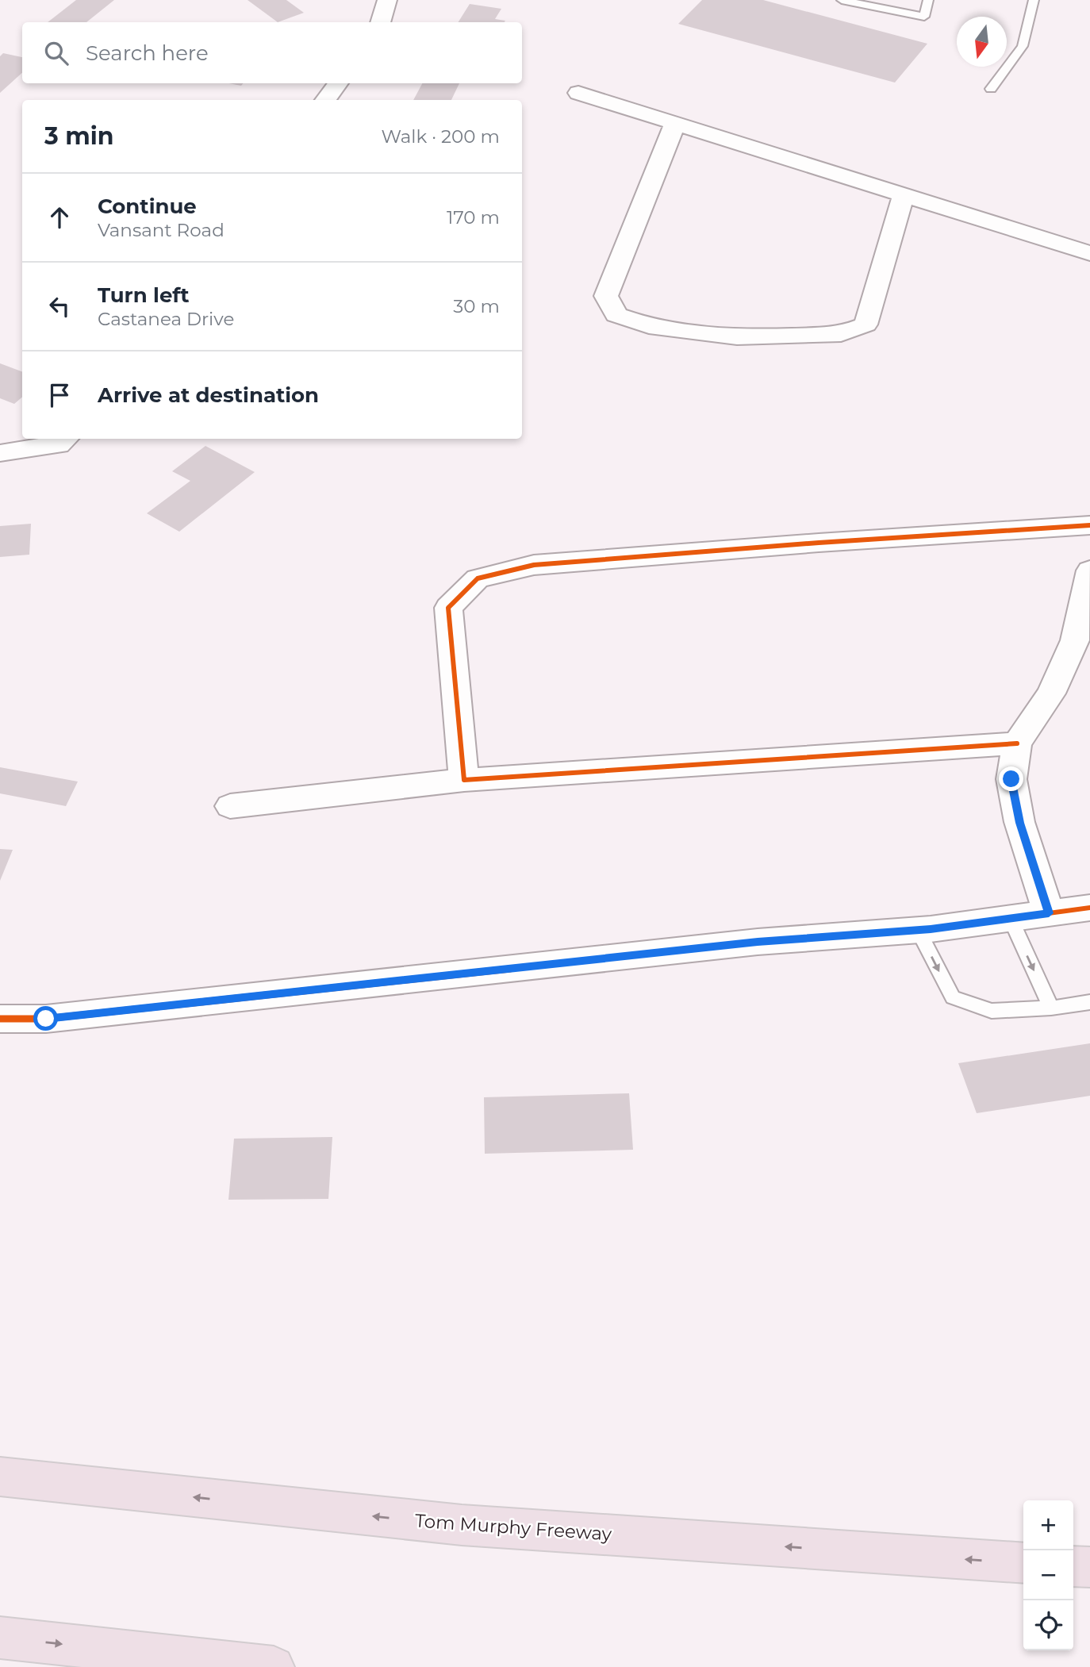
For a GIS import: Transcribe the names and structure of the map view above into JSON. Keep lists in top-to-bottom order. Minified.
{"streets":{"highway":["Tom Murphy Freeway"]},"one_way":["Tom Murphy Freeway"],"north":"bottom","page":{"search":"Search here","heading":["3 min","Walk · 200 m"],"list":[["Continue","Vansant Road","170 m"],["Turn left","Castanea Drive","30 m"],"Arrive at destination"],"map_buttons":["+","−"]}}
